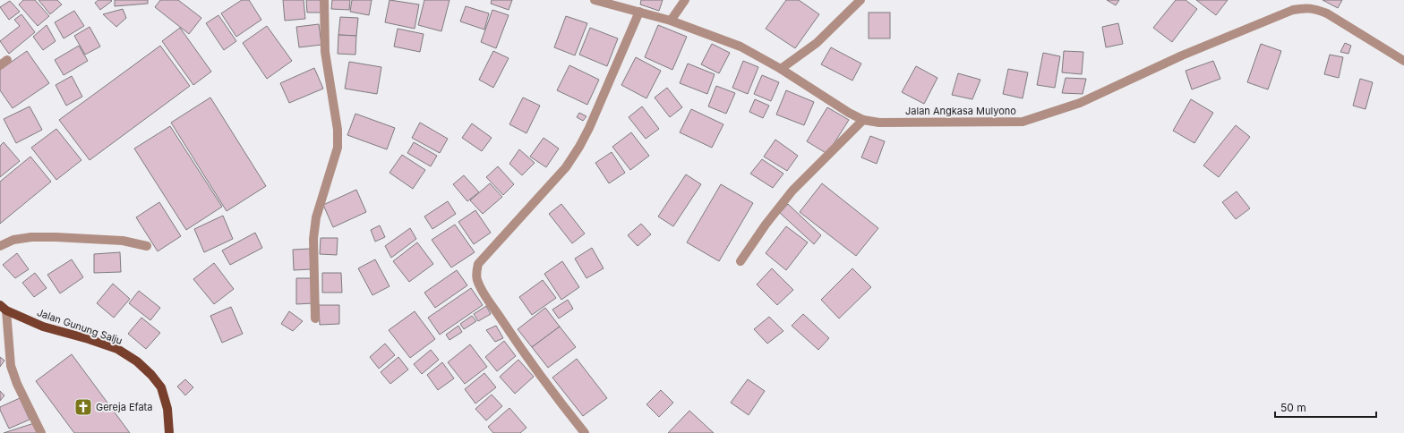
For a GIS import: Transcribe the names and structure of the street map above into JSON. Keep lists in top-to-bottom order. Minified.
{"streets":{"main road":["Jalan Gunung Salju"],"street":["Jalan Angkasa Mulyono"]},"places":{"church":["Gereja Efata"]},"scale_bar":"50 m"}
